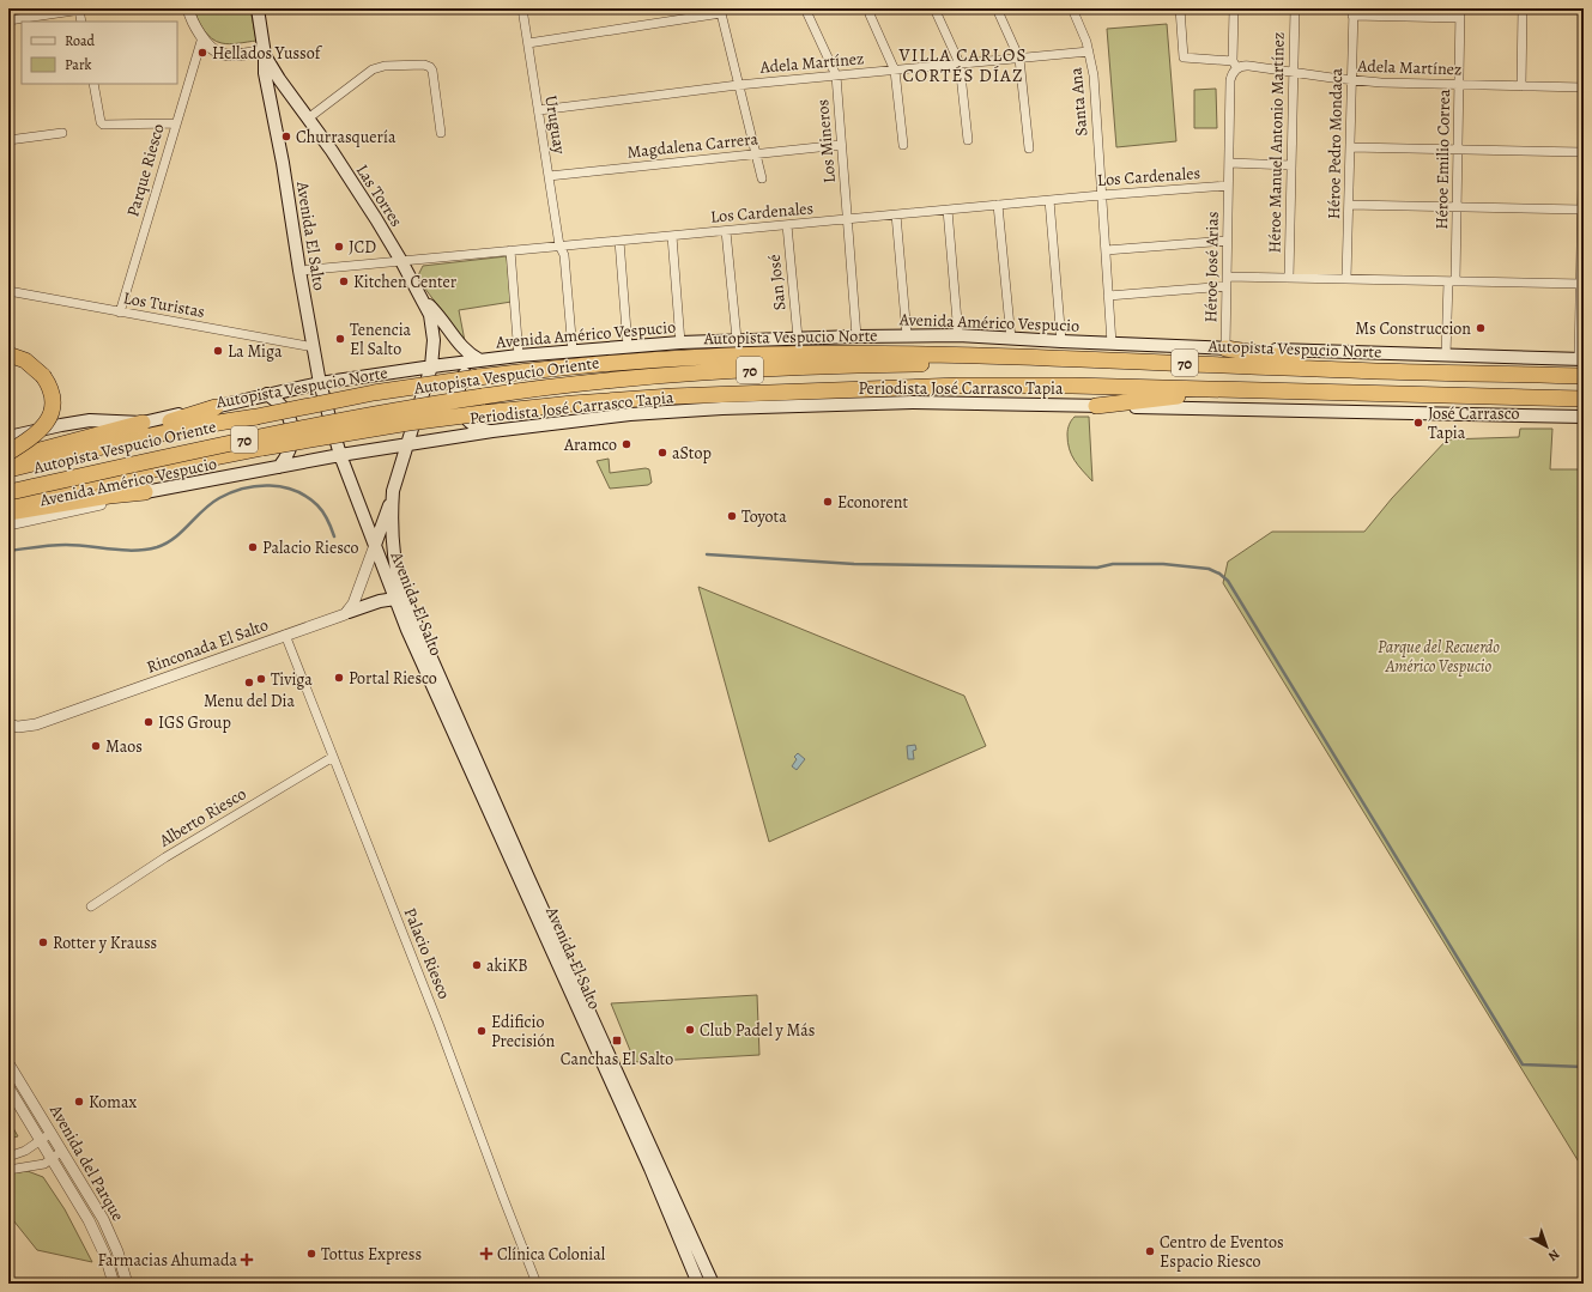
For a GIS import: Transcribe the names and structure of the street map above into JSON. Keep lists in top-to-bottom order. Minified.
{"streets":{"highway":["Autopista Vespucio Norte","70","Autopista Vespucio Oriente"],"main road":["Las Torres","Avenida El Salto","Avenida Américo Vespucio","Periodista José Carrasco Tapia"],"street":["Adela Martínez","Santa Ana","Uruguay","Los Mineros","Héroe Manuel Antonio Martínez","Héroe Pedro Mondaca","Magdalena Carrera","Héroe Emilio Correa","Parque Riesco","Los Cardenales","Héroe José Arias","San José","Los Turistas","Rinconada El Salto","Alberto Riesco","Palacio Riesco","Avenida del Parque"]},"crossings":[["Adela Martínez","Santa Ana"],["Adela Martínez","Uruguay"],["Adela Martínez","Los Mineros"],["Adela Martínez","Héroe Manuel Antonio Martínez"],["Adela Martínez","Héroe Pedro Mondaca"],["Adela Martínez","Héroe Emilio Correa"],["Adela Martínez","Héroe José Arias"],["Santa Ana","Los Cardenales"],["Santa Ana","Avenida Américo Vespucio"],["Uruguay","Magdalena Carrera"],["Uruguay","Los Cardenales"],["Uruguay","Avenida Américo Vespucio"],["Los Mineros","Magdalena Carrera"],["Los Mineros","Los Cardenales"],["Los Mineros","Avenida Américo Vespucio"],["Héroe Emilio Correa","Avenida Américo Vespucio"],["Parque Riesco","Los Turistas"],["Los Cardenales","Las Torres"],["Los Cardenales","Avenida El Salto"],["Los Cardenales","Héroe José Arias"],["Los Cardenales","San José"],["Las Torres","Avenida El Salto"],["Las Torres","Avenida Américo Vespucio"],["Avenida El Salto","Los Turistas"],["Avenida El Salto","Avenida Américo Vespucio"],["Avenida El Salto","Periodista José Carrasco Tapia"],["Héroe José Arias","Avenida Américo Vespucio"],["San José","Avenida Américo Vespucio"],["Avenida Américo Vespucio","Periodista José Carrasco Tapia"],["Autopista Vespucio Norte","Autopista Vespucio Oriente"],["Rinconada El Salto","Palacio Riesco"],["Alberto Riesco","Palacio Riesco"]],"districts":["VILLA CARLOS CORTÉS DÍAZ"],"parks":["Parque del Recuerdo Américo Vespucio"],"places":{"other":["Hellados Yussof","Churrasquería","JCD","Kitchen Center","Ms Construccion","Tenencia El Salto","La Miga","José Carrasco Tapia","Aramco","aStop","Econorent","Toyota","Palacio Riesco","Portal Riesco","Tiviga","Menu del Dia","IGS Group","Maos","Rotter y Krauss","akiKB","Club Padel y Más","Edificio Precisión","Komax","Centro de Eventos Espacio Riesco","Tottus Express"],"transit":["Canchas El Salto"],"health":["Clínica Colonial","Farmacias Ahumada"]},"legend":["Road","Park"],"north":"bottom right"}
